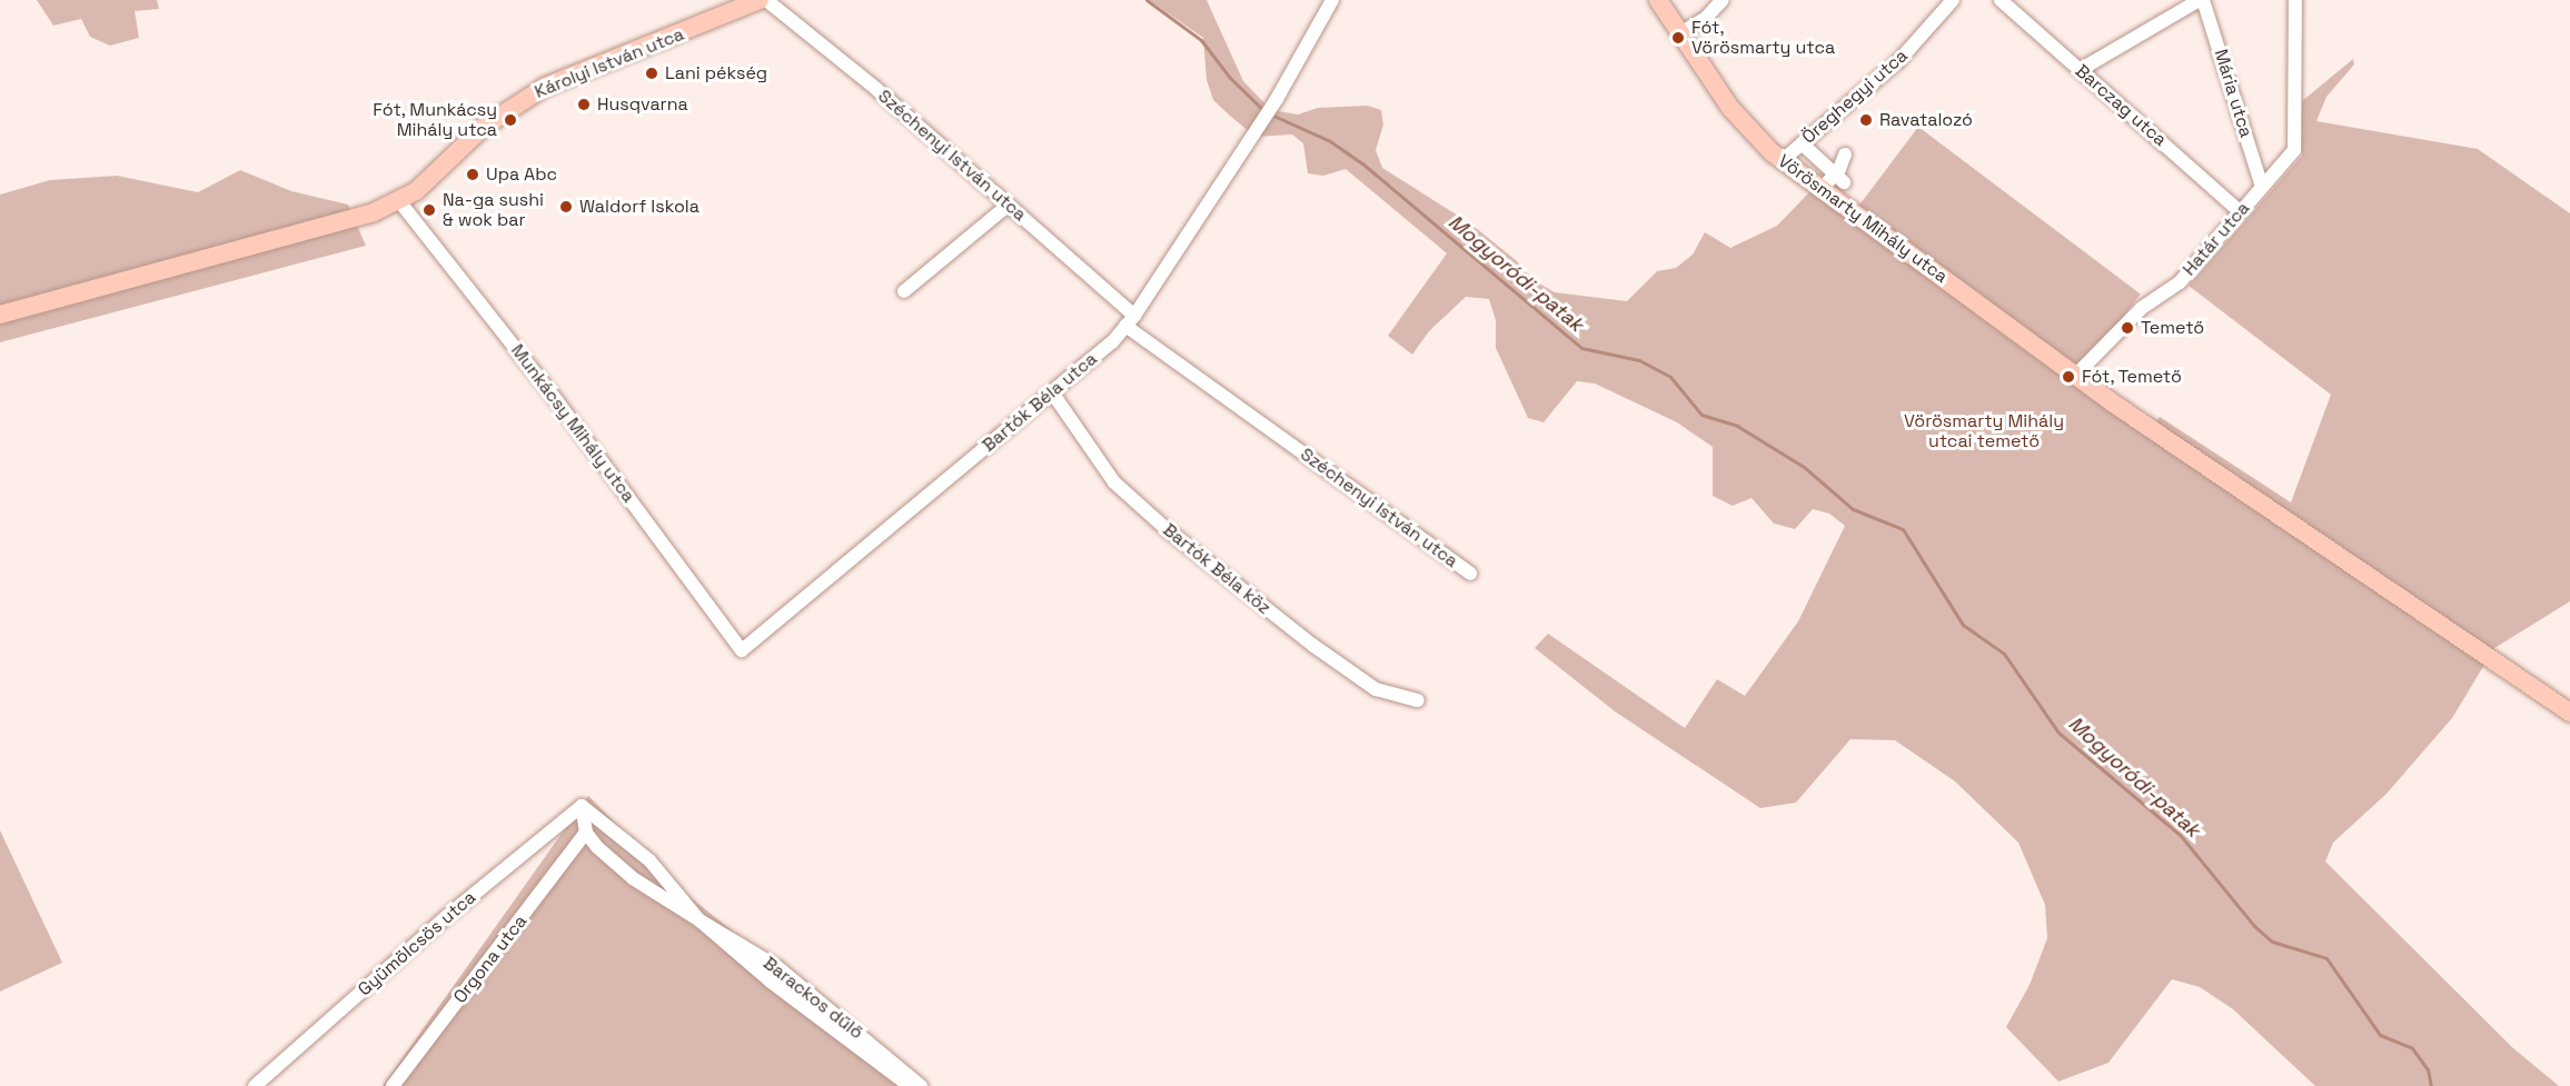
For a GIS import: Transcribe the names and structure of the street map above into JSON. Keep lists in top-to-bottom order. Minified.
{"streets":{"main road":["Károlyi István utca","Vörösmarty Mihály utca"],"street":["Mária utca","Öreghegyi utca","Barczag utca","Széchenyi István utca","Határ utca","Bartók Béla utca","Munkácsy Mihály utca","Bartók Béla köz","Gyümölcsös utca","Orgona utca","Barackos dűlő"]},"crossings":[["Károlyi István utca","Munkácsy Mihály utca"],["Mária utca","Határ utca"],["Öreghegyi utca","Vörösmarty Mihály utca"],["Barczag utca","Határ utca"],["Széchenyi István utca","Bartók Béla utca"],["Vörösmarty Mihály utca","Határ utca"],["Bartók Béla utca","Munkácsy Mihály utca"],["Bartók Béla utca","Bartók Béla köz"],["Gyümölcsös utca","Barackos dűlő"],["Orgona utca","Barackos dűlő"]],"water":["Mogyoródi-patak"],"parks":["Vörösmarty Mihály utcai temető"],"places":["Fót, Vörösmarty utca","Lani pékség","Husqvarna","Fót, Munkácsy Mihály utca","Ravatalozó","Upa Abc","Waldorf Iskola","Na-ga sushi & wok bar","Temető","Fót, Temető"]}
